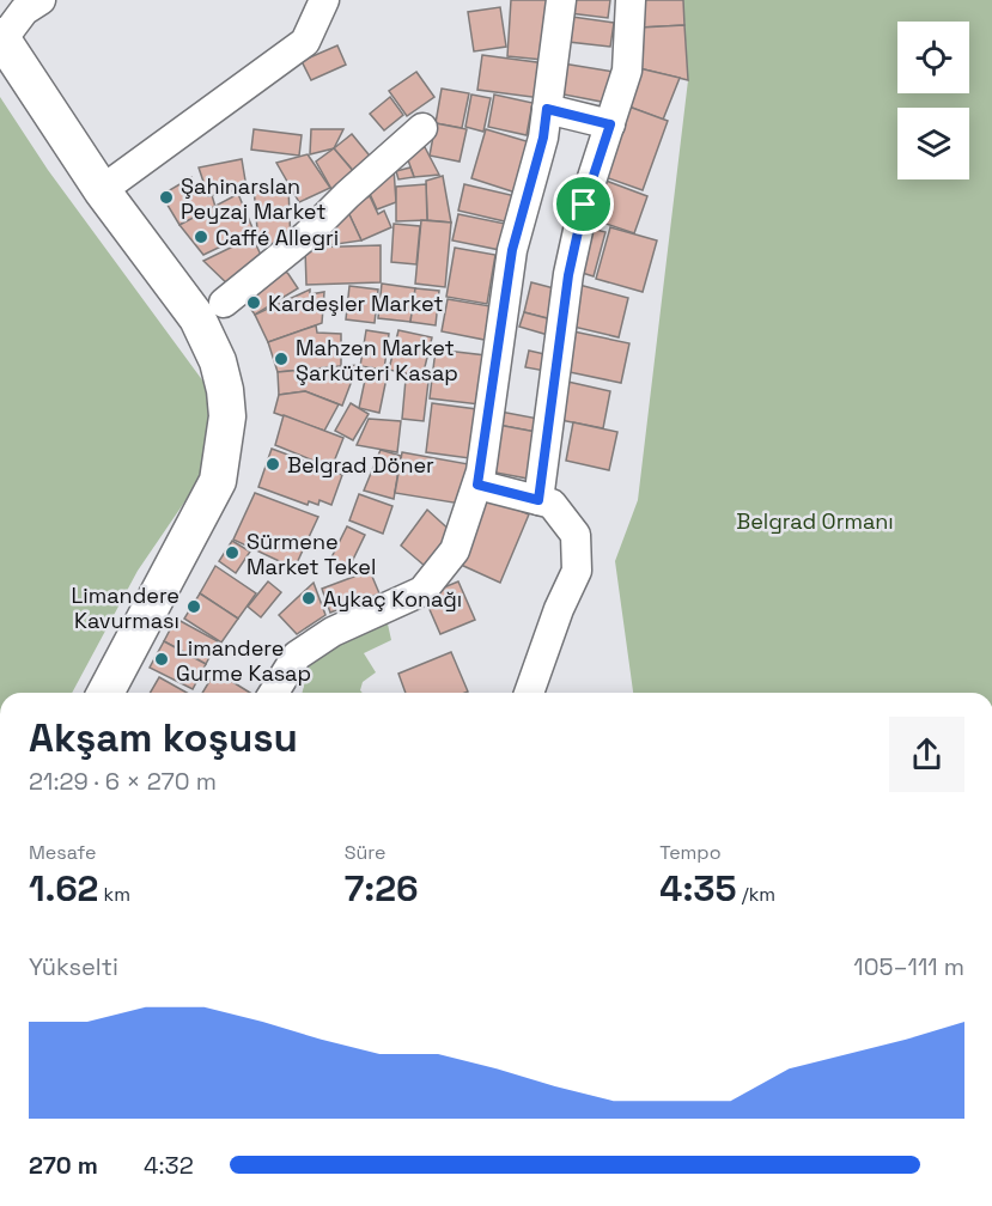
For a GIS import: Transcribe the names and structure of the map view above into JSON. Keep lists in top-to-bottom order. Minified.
{"parks":["Belgrad Ormanı"],"places":["Şahinarslan Peyzaj Market","Caffé Allegri","Kardeşler Market","Mahzen Market Şarküteri Kasap","Belgrad Döner","Sürmene Market Tekel","Aykaç Konağı","Limandere Kavurması","Limandere Gurme Kasap"],"page":{"heading":["Akşam koşusu","21:29 · 6 × 270 m"],"stats":[["Mesafe","1.62 km"],["Süre","7:26"],["Tempo","4:35 /km"]],"chart":["Yükselti","105–111 m"],"list":[{"name":"270 m","note":"4:32"}]}}
